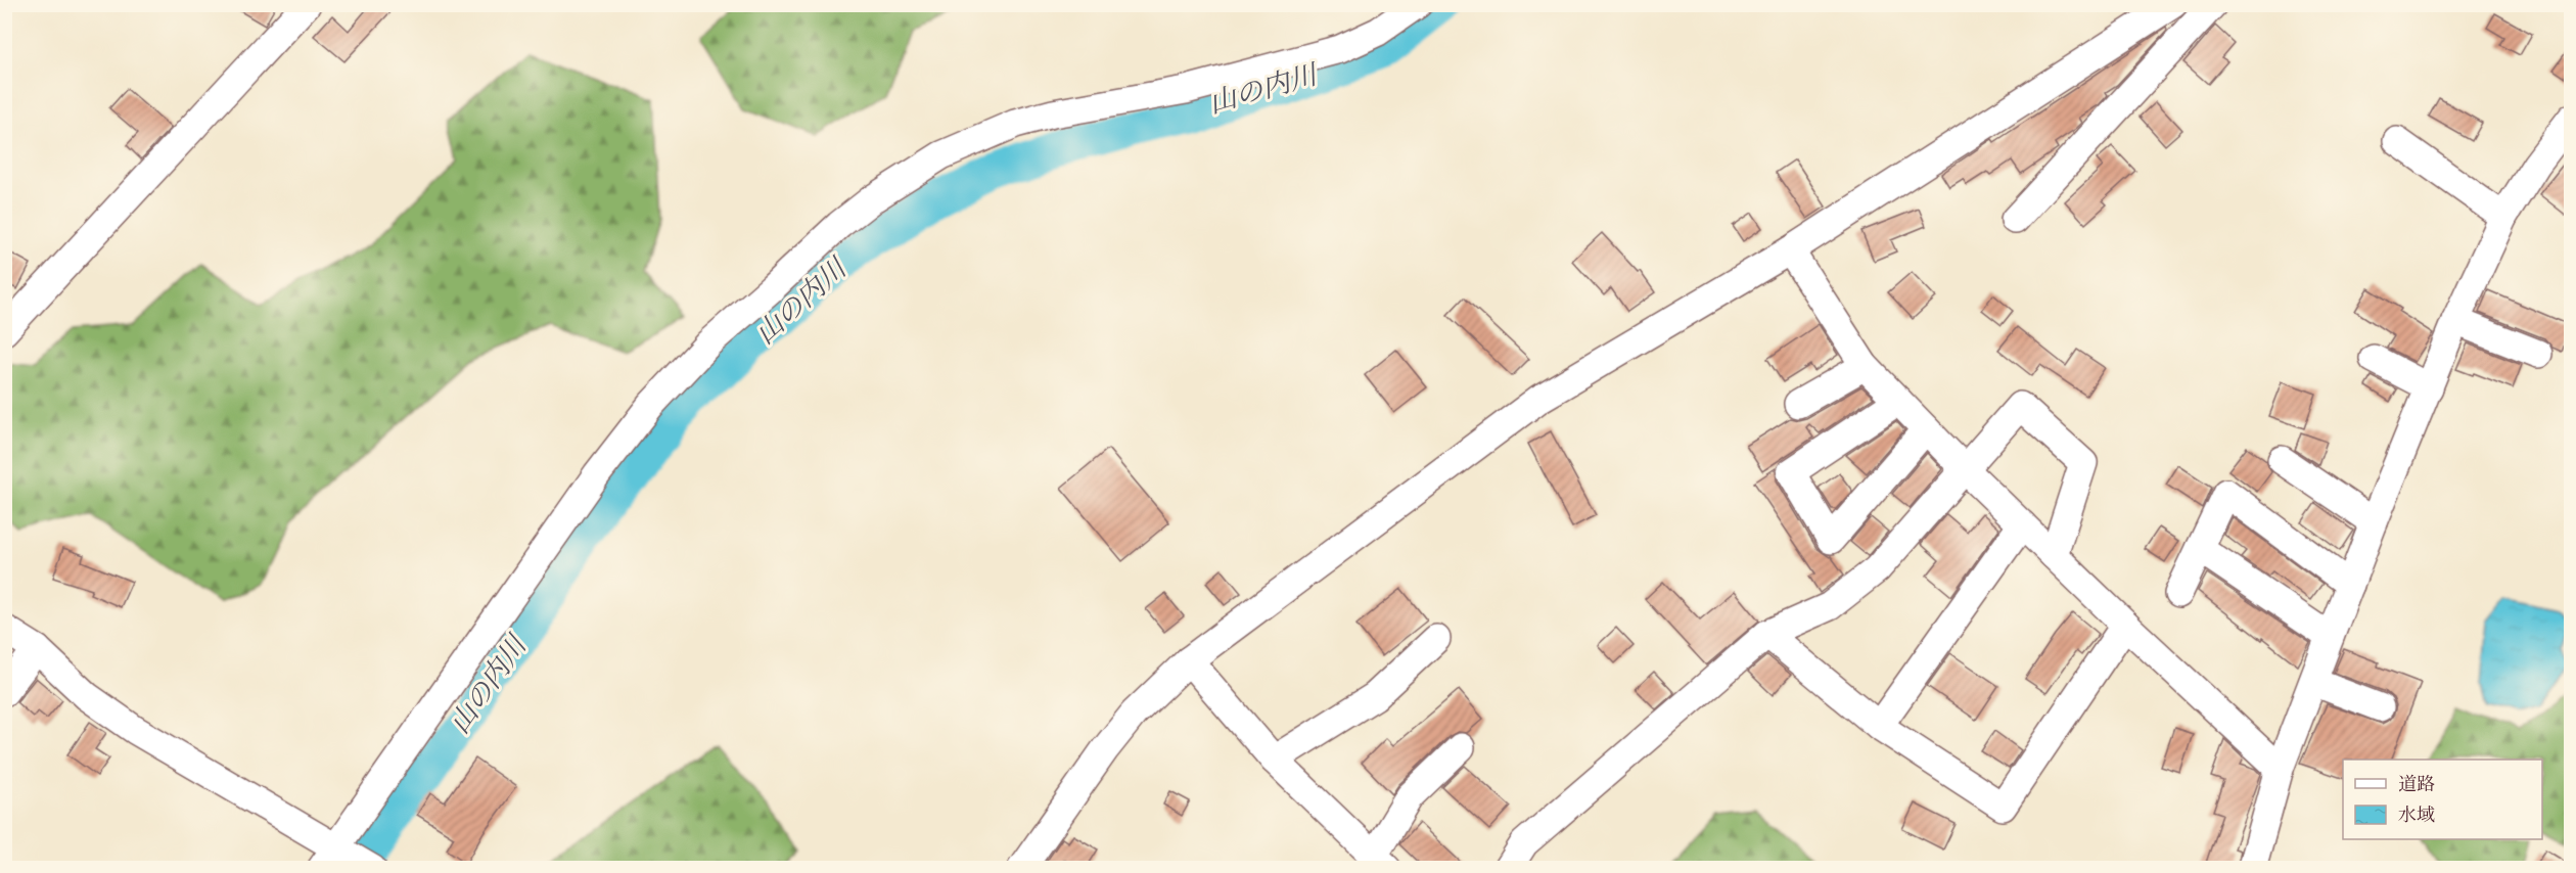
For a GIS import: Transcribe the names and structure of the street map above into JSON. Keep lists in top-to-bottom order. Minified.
{"water":["山の内川"],"legend":["道路","水域"]}
